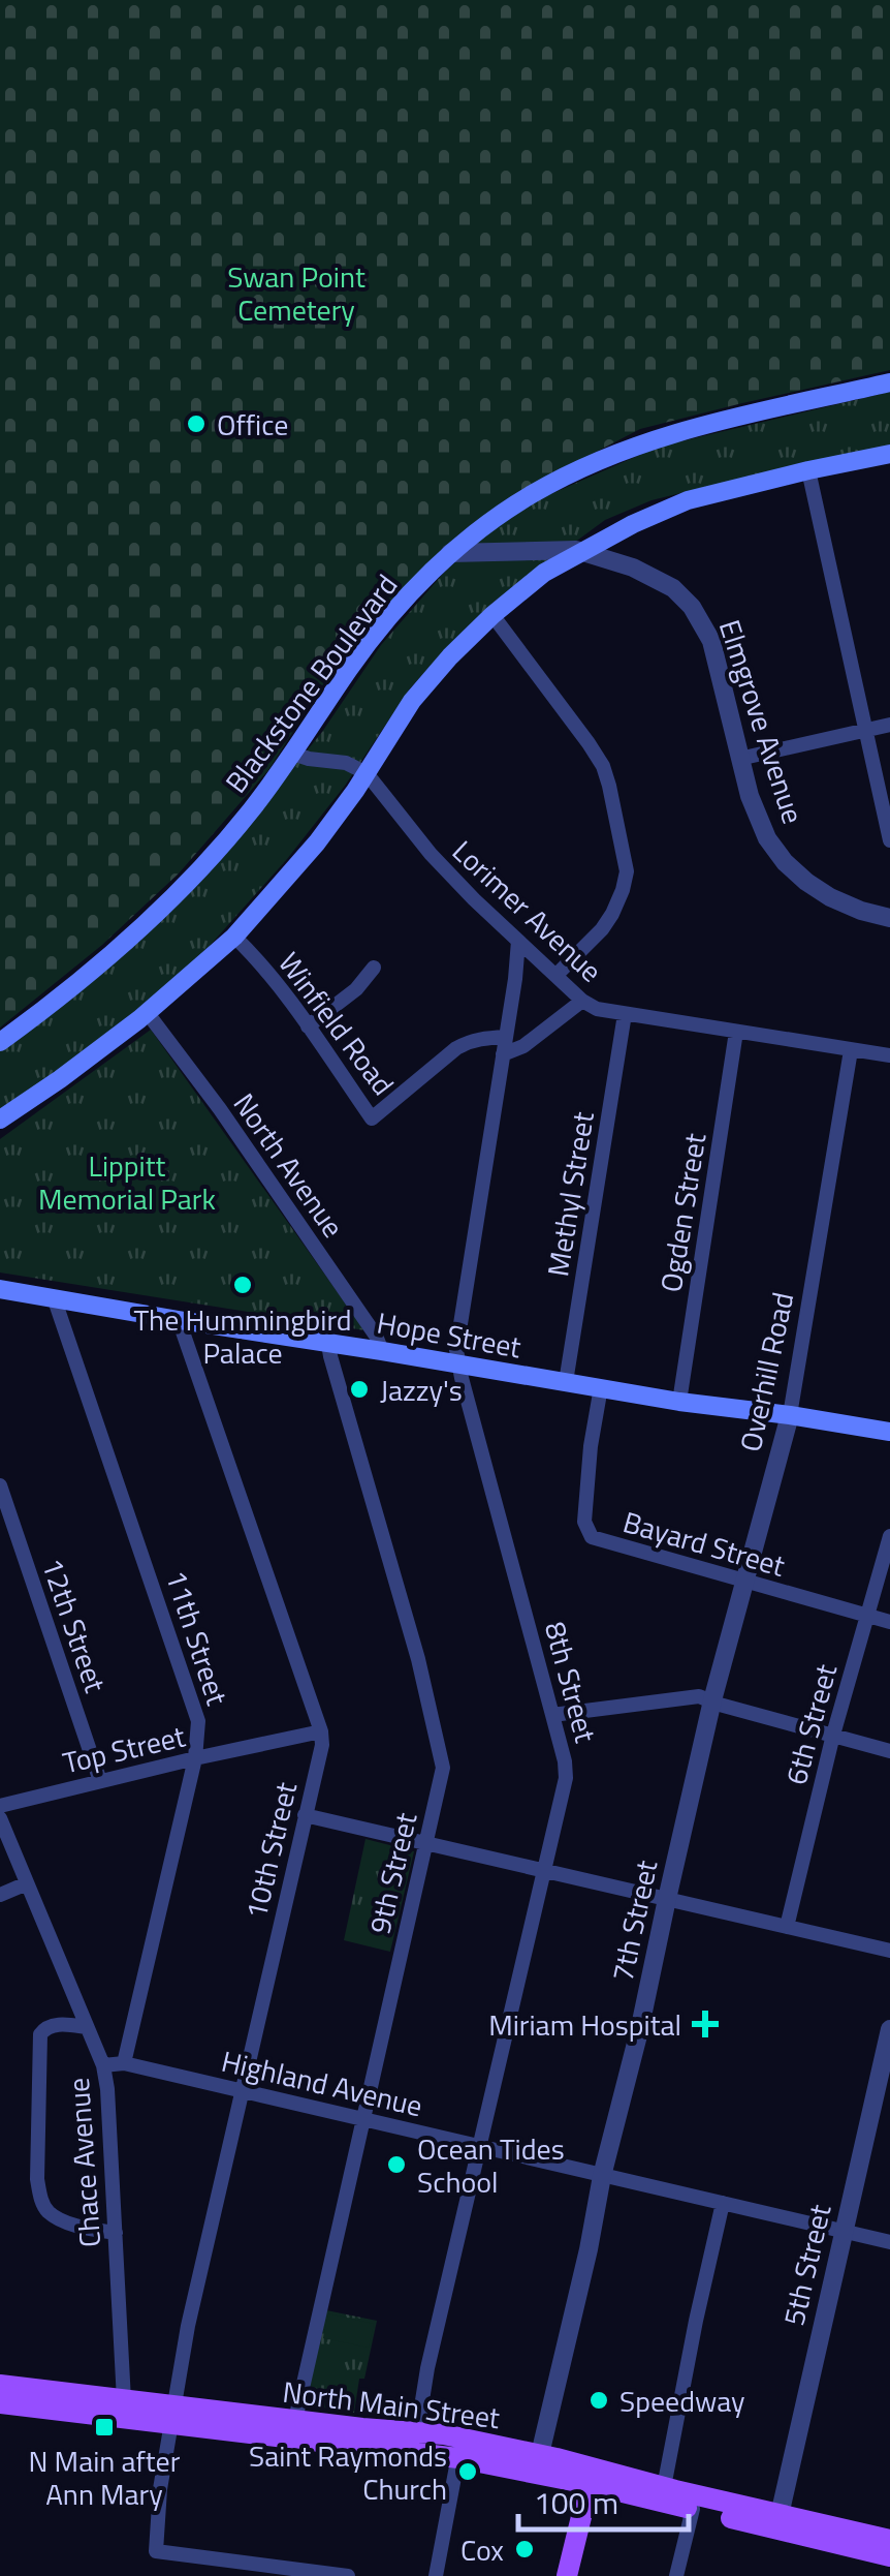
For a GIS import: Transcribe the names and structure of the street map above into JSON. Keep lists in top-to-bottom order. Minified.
{"streets":{"main road":["Blackstone Boulevard","Hope Street","North Main Street"],"street":["Elmgrove Avenue","Lorimer Avenue","Winfield Road","North Avenue","Methyl Street","Ogden Street","Overhill Road","Bayard Street","12th Street","11th Street","8th Street","6th Street","Top Street","10th Street","9th Street","7th Street","Highland Avenue","Chace Avenue","5th Street"]},"crossings":[["Blackstone Boulevard","Elmgrove Avenue"],["Lorimer Avenue","Methyl Street"],["Lorimer Avenue","Ogden Street"],["Lorimer Avenue","Overhill Road"],["Lorimer Avenue","8th Street"],["Winfield Road","8th Street"],["North Avenue","Hope Street"],["Methyl Street","Hope Street"],["Ogden Street","Hope Street"],["Hope Street","Overhill Road"],["Hope Street","Bayard Street"],["Hope Street","11th Street"],["Hope Street","8th Street"],["Hope Street","10th Street"],["Hope Street","9th Street"],["Overhill Road","Bayard Street"],["Overhill Road","7th Street"],["Bayard Street","6th Street"],["12th Street","Top Street"],["11th Street","Top Street"],["11th Street","Highland Avenue"],["8th Street","Highland Avenue"],["8th Street","North Main Street"],["Top Street","10th Street"],["10th Street","Highland Avenue"],["10th Street","North Main Street"],["9th Street","Highland Avenue"],["9th Street","North Main Street"],["7th Street","Highland Avenue"],["7th Street","North Main Street"],["Highland Avenue","Chace Avenue"],["Highland Avenue","5th Street"],["Chace Avenue","North Main Street"],["5th Street","North Main Street"]],"parks":["Swan Point Cemetery","Lippitt Memorial Park"],"places":{"other":["Office","The Hummingbird Palace","Jazzy's","Ocean Tides School","Speedway","Saint Raymonds Church","Cox"],"health":["Miriam Hospital"],"transit":["N Main after Ann Mary"]},"scale_bar":"100 m"}
